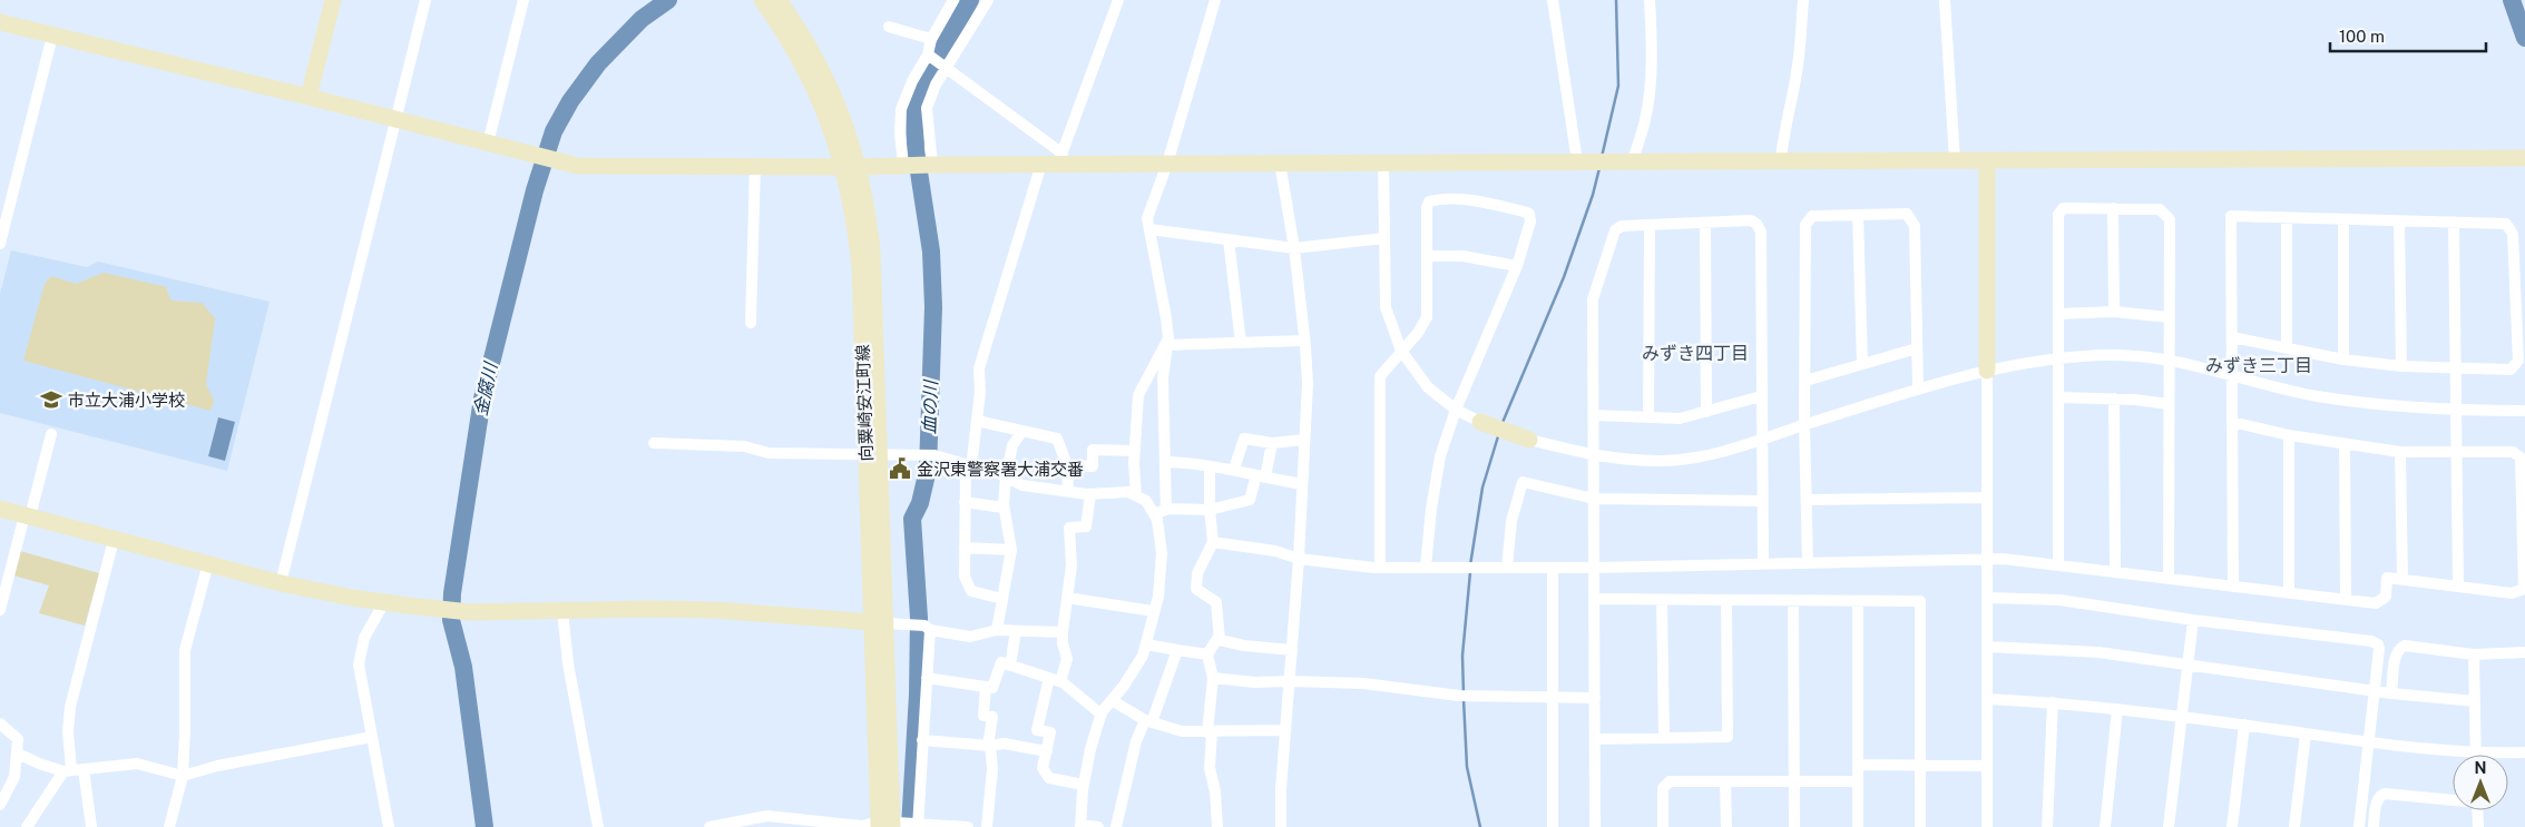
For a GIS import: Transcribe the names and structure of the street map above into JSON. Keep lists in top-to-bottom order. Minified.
{"streets":{"street":["向粟崎安江町線"]},"districts":["みずき四丁目","みずき三丁目"],"water":["金腐川","血の川"],"places":{"school or university":["市立大浦小学校"],"public building":["金沢東警察署大浦交番"]},"scale_bar":"100 m","north":"top"}
